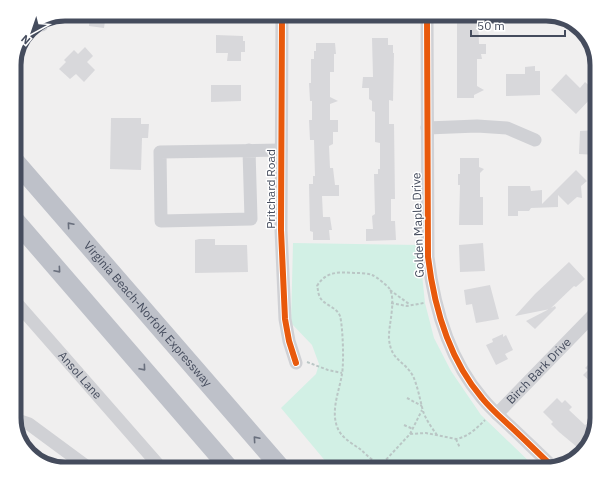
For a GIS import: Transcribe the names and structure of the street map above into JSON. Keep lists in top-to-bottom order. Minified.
{"streets":{"highway":["Virginia Beach-Norfolk Expressway"],"street":["Pritchard Road","Golden Maple Drive","Birch Bark Drive","Ansol Lane"]},"crossings":[["Golden Maple Drive","Birch Bark Drive"]],"scale_bar":"50 m","north":"bottom left"}
